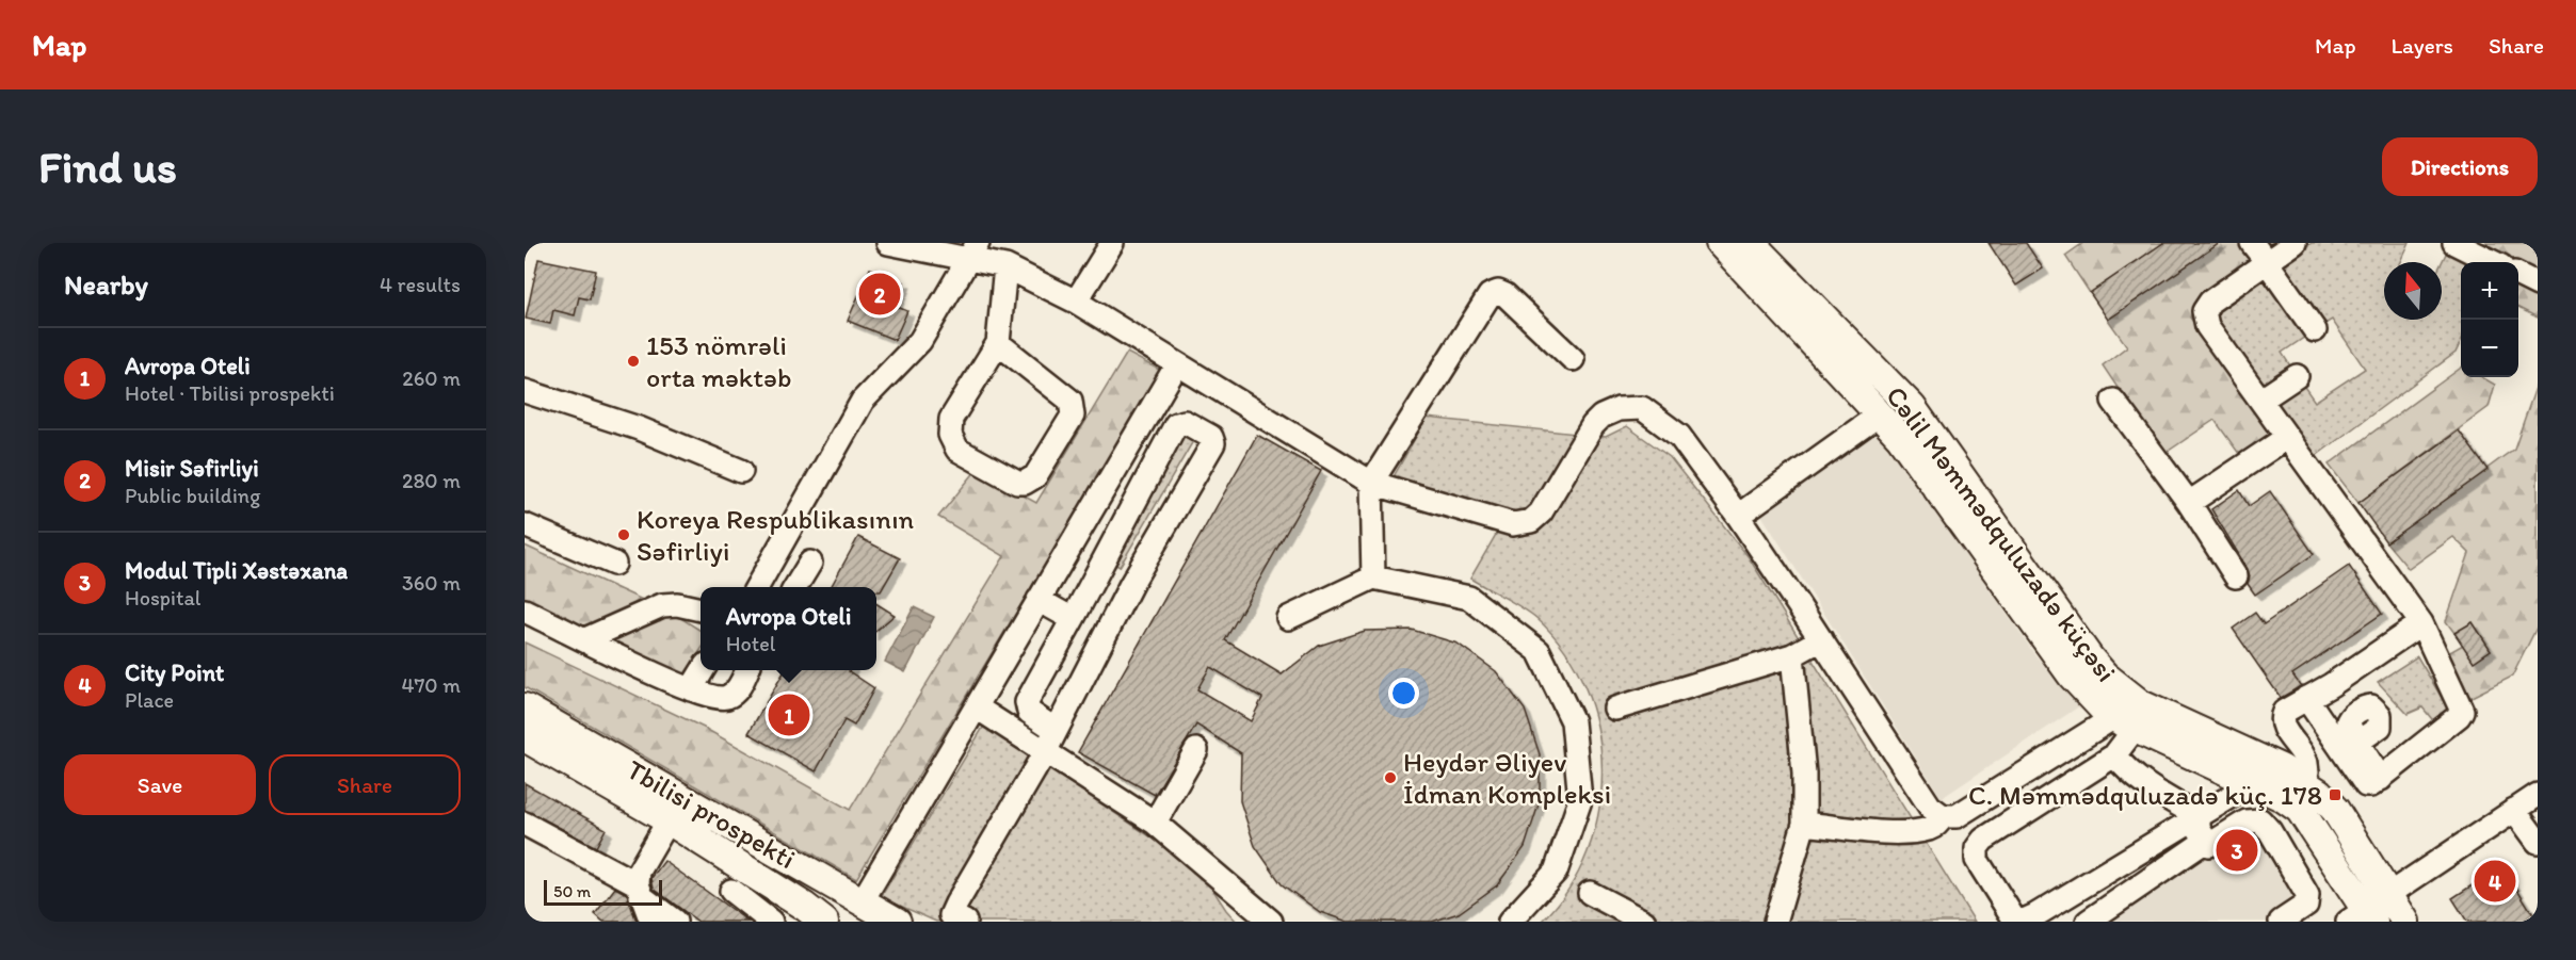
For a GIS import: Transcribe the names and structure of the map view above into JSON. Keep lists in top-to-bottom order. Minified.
{"streets":{"main road":["Cəlil Məmmədquluzadə küçəsi","Tbilisi prospekti"]},"places":{"other":["153 nömrəli orta məktəb","Koreya Respublikasının Səfirliyi","Heydər Əliyev İdman Kompleksi"],"transit":["C. Məmmədquluzadə küç. 178"]},"scale_bar":"50 m","north":"top","page":{"header":"Map","nav":["Map","Layers","Share"],"buttons":["Directions",["Save","Share"]],"title":"Find us","heading":["Nearby","4 results"],"map_buttons":["+","−"],"pins":["2","1","3","4"],"list":[{"mark":"1","name":"Avropa Oteli","note":"Hotel · Tbilisi prospekti","value":"260 m"},{"mark":"2","name":"Misir Səfirliyi","note":"Public building","value":"280 m"},{"mark":"3","name":"Modul Tipli Xəstəxana","note":"Hospital","value":"360 m"},{"mark":"4","name":"City Point","note":"Place","value":"470 m"}],"popup":["Avropa Oteli","Hotel"],"scale":"50 m"}}
